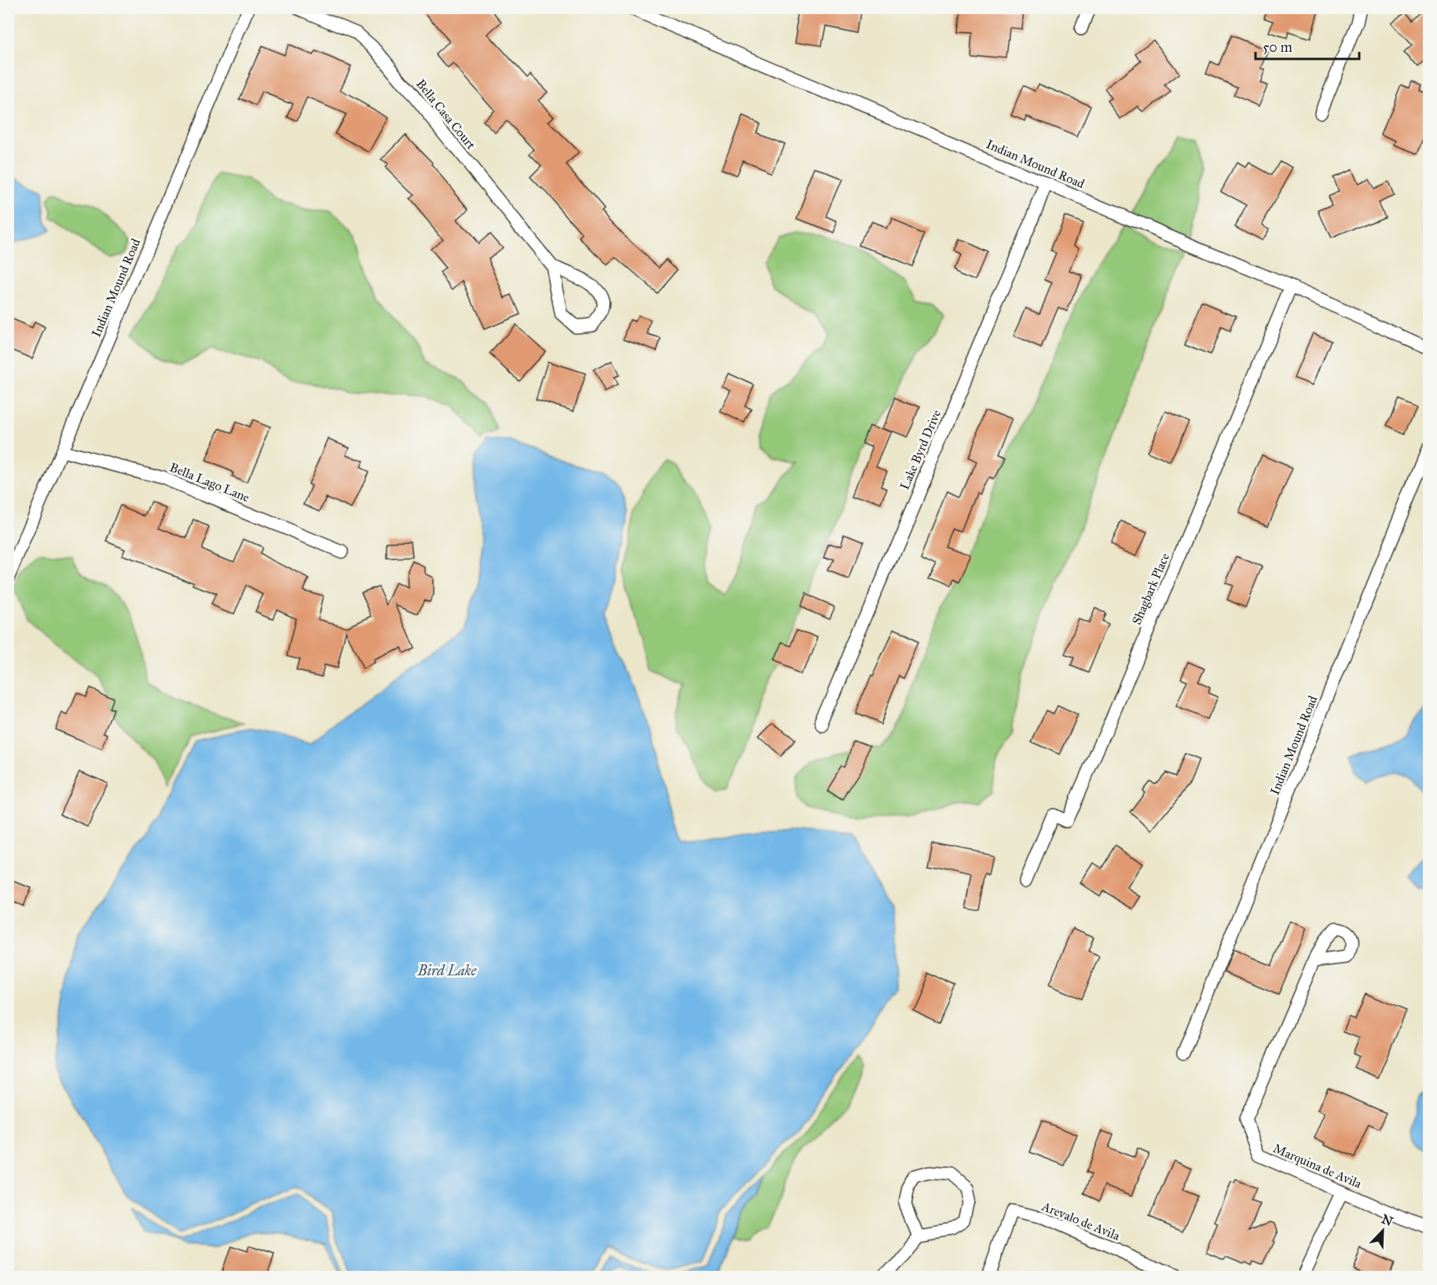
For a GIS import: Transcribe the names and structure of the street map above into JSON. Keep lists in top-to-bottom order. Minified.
{"streets":{"street":["Bella Casa Court","Indian Mound Road","Lake Byrd Drive","Bella Lago Lane","Shagbark Place","Marquina de Avila","Arevalo de Avila"]},"crossings":[["Indian Mound Road","Lake Byrd Drive"],["Indian Mound Road","Bella Lago Lane"],["Indian Mound Road","Shagbark Place"]],"water":["Bird Lake"],"scale_bar":"50 m","north":"top right"}
